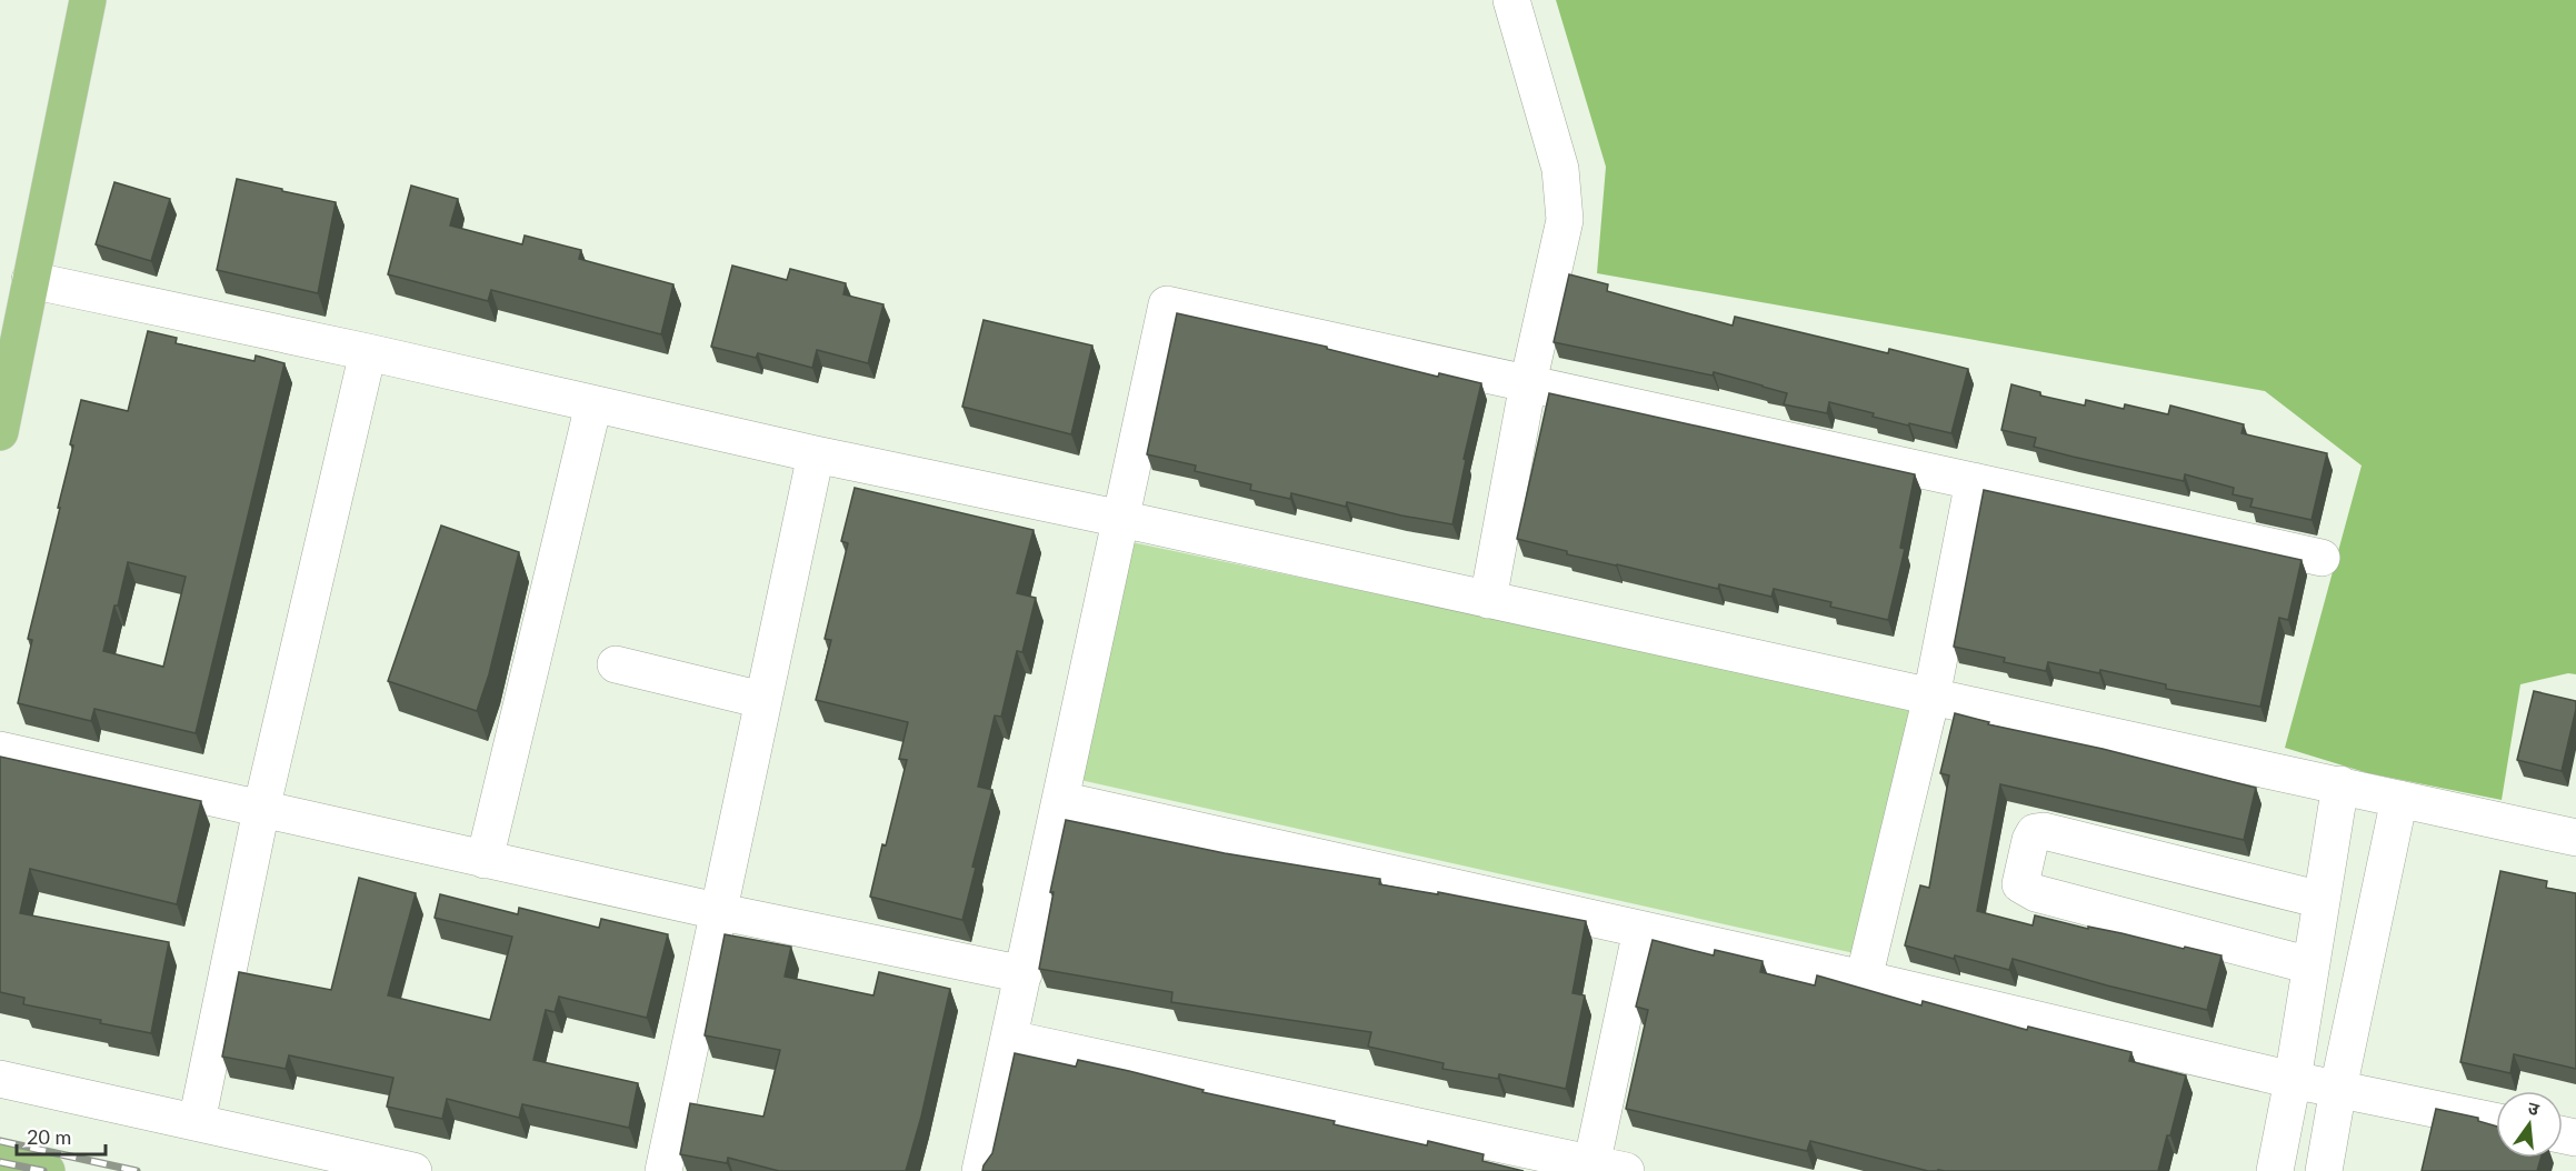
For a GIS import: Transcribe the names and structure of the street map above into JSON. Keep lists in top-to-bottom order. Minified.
{"scale_bar":"20 m","north":"top"}
